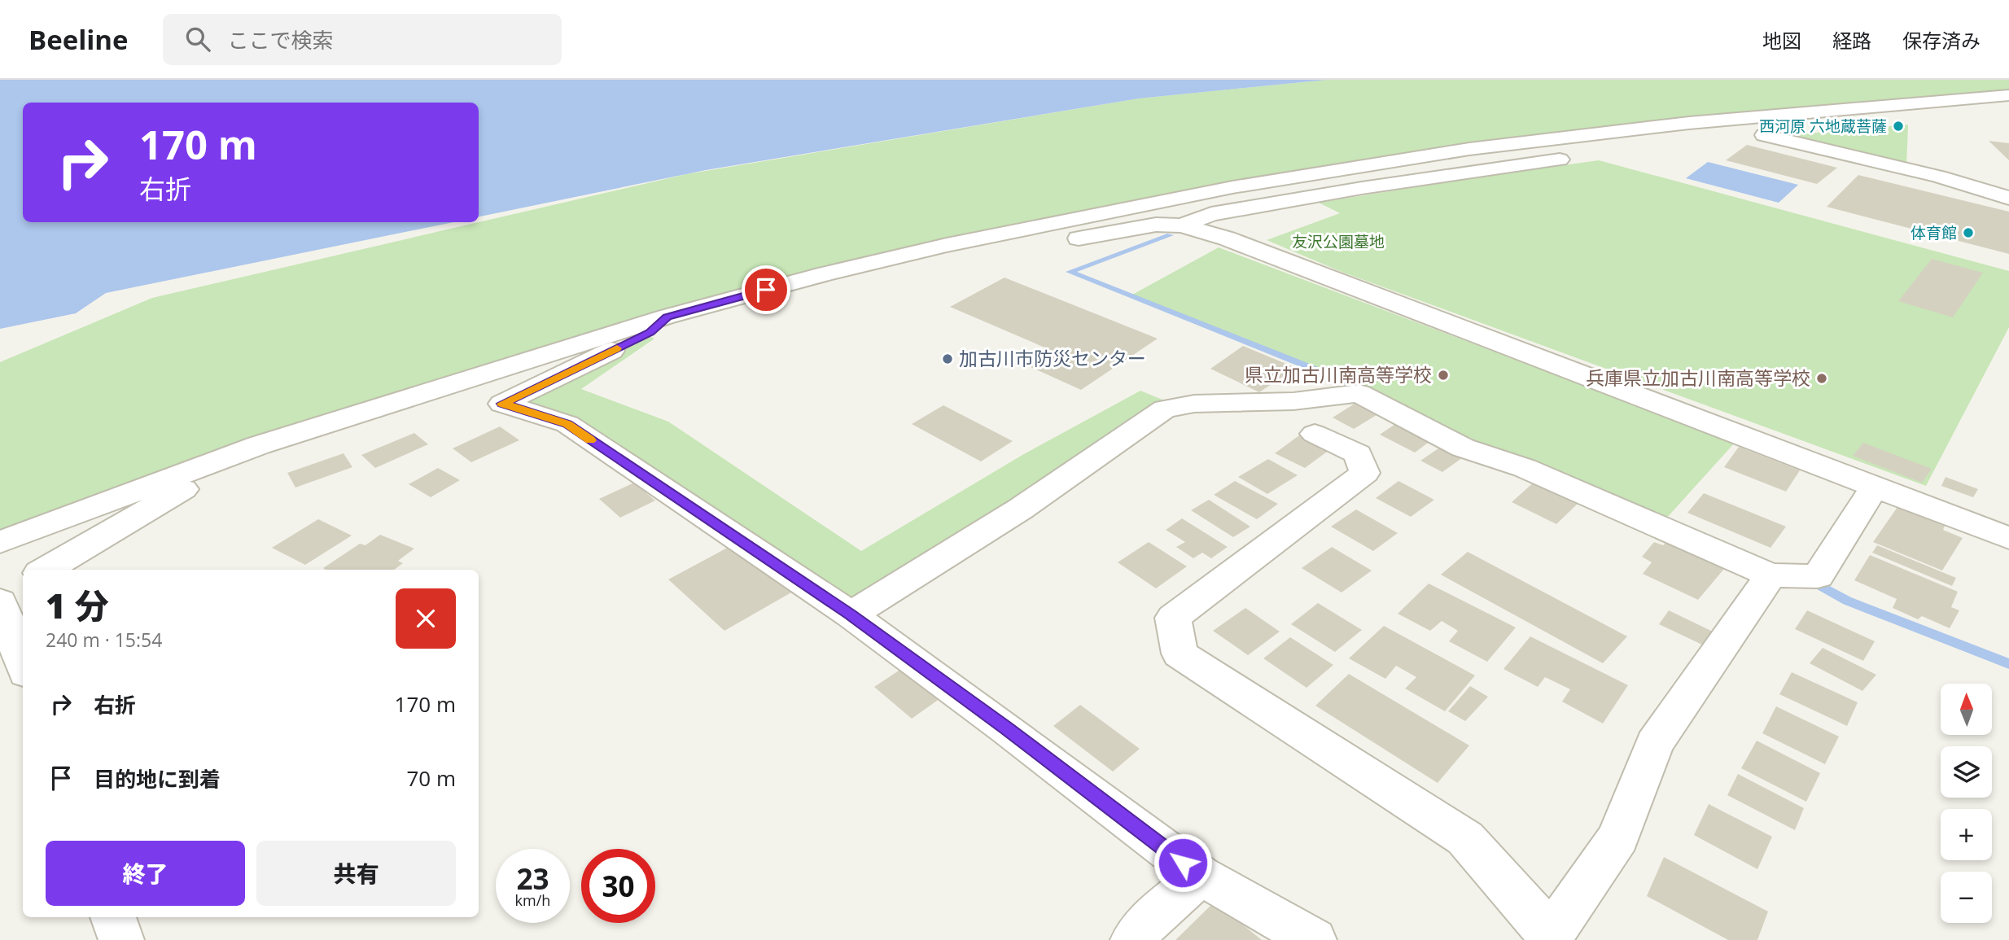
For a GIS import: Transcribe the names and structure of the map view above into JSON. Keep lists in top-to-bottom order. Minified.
{"parks":["友沢公園墓地"],"places":["西河原 六地蔵菩薩","体育館","加古川市防災センター","県立加古川南高等学校","兵庫県立加古川南高等学校"],"north":"top","page":{"header":"Beeline","search":"ここで検索","nav":["地図","経路","保存済み"],"turn":["170 m","右折"],"heading":["1 分","240 m · 15:54"],"list":[{"name":"右折","value":"170 m"},{"name":"目的地に到着","value":"70 m"}],"map_buttons":["+","−"],"buttons":["終了","共有"],"speed":"23 km/h","limit":"30"}}
